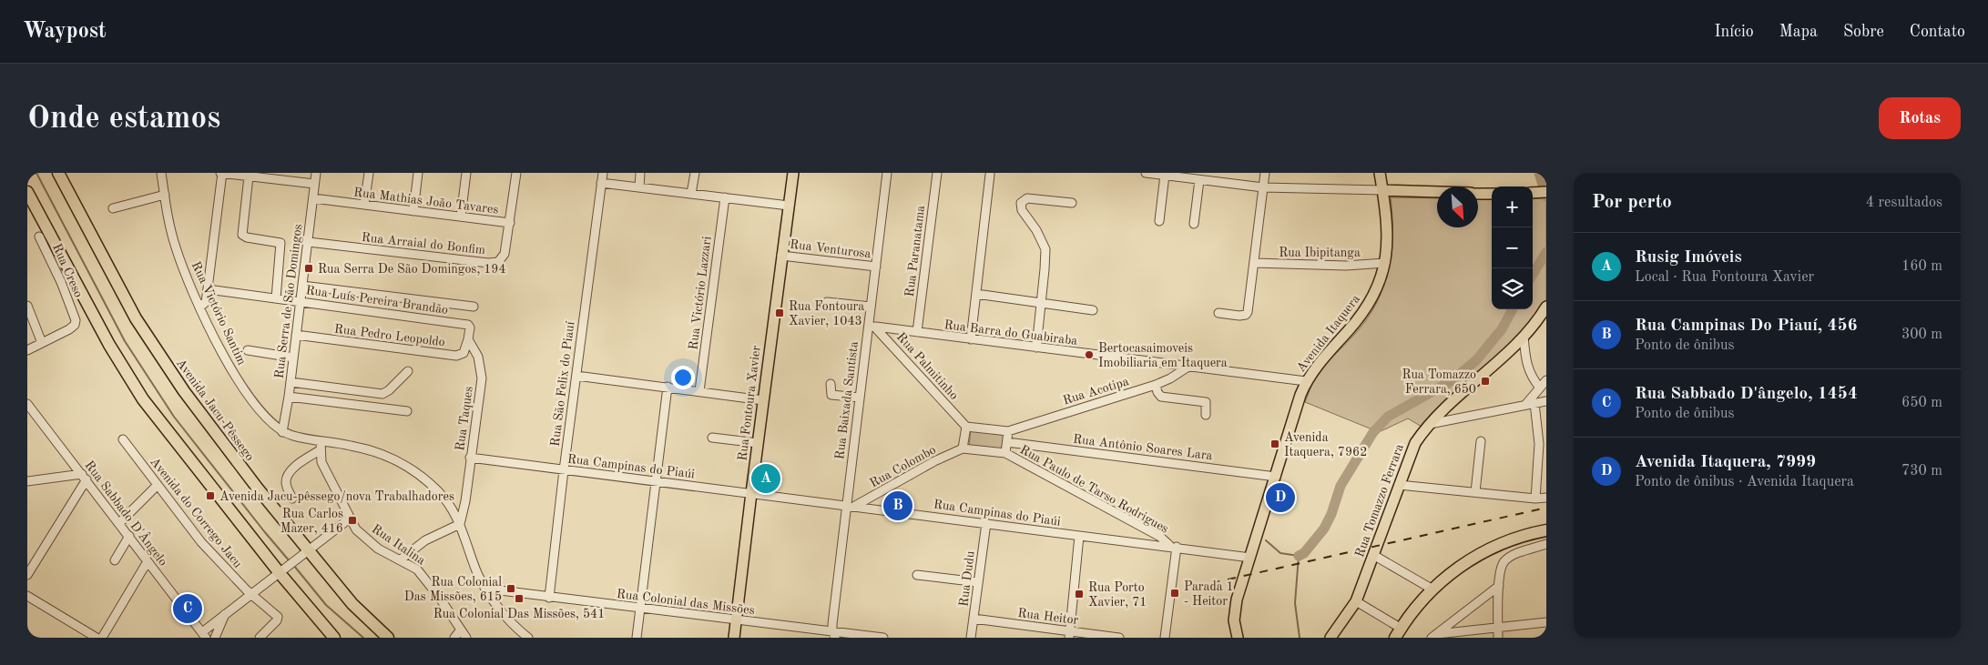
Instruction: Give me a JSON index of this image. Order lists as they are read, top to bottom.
{
  "streets": {
    "highway": ["Avenida Jacu-Pêssego"],
    "main road": ["Avenida Itaquera", "Rua Fontoura Xavier", "Rua Tomazzo Ferrara"],
    "street": [
      "Rua Mathias João Tavares",
      "Rua Arraial do Bonfim",
      "Rua Venturosa",
      "Rua Paranatama",
      "Rua Ibipitanga",
      "Rua Creso",
      "Rua Victório Lazzari",
      "Rua Luís Pereira Brandão",
      "Rua Serra de São Domingos",
      "Rua Victório Santim",
      "Rua Barra do Guabiraba",
      "Rua Pedro Leopoldo",
      "Rua Palmitinho",
      "Rua São Felix do Piauí",
      "Rua Acotipa",
      "Rua Baixada Santista",
      "Rua Taques",
      "Rua Antônio Soares Lara",
      "Rua Campinas do Piaúi",
      "Rua Colombo",
      "Rua Paulo de Tarso Rodrigues",
      "Avenida do Corrego Jacu",
      "Rua Sabbado D'Ângelo",
      "Rua Italina",
      "Rua Dudu",
      "Rua Colonial das Missões",
      "Rua Heitor"
    ]
  },
  "crossings": [
    ["Rua Mathias João Tavares", "Rua Arraial do Bonfim"],
    ["Rua Mathias João Tavares", "Rua Serra de São Domingos"],
    ["Rua Arraial do Bonfim", "Rua Serra de São Domingos"],
    ["Rua Venturosa", "Rua Baixada Santista"],
    ["Rua Venturosa", "Rua Fontoura Xavier"],
    ["Rua Paranatama", "Rua Barra do Guabiraba"],
    ["Rua Ibipitanga", "Avenida Itaquera"],
    ["Rua Luís Pereira Brandão", "Rua Serra de São Domingos"],
    ["Rua Luís Pereira Brandão", "Rua Taques"],
    ["Rua Serra de São Domingos", "Rua Victório Santim"],
    ["Rua Serra de São Domingos", "Rua Pedro Leopoldo"],
    ["Rua Barra do Guabiraba", "Avenida Itaquera"],
    ["Rua Barra do Guabiraba", "Rua Palmitinho"],
    ["Rua Barra do Guabiraba", "Rua Acotipa"],
    ["Rua Barra do Guabiraba", "Rua Baixada Santista"],
    ["Avenida Itaquera", "Rua Antônio Soares Lara"],
    ["Avenida Itaquera", "Rua Campinas do Piaúi"],
    ["Rua Pedro Leopoldo", "Rua Taques"],
    ["Rua Palmitinho", "Rua Baixada Santista"],
    ["Rua São Felix do Piauí", "Rua Campinas do Piaúi"],
    ["Rua São Felix do Piauí", "Rua Colonial das Missões"],
    ["Rua Baixada Santista", "Rua Campinas do Piaúi"],
    ["Rua Baixada Santista", "Rua Colonial das Missões"],
    ["Rua Fontoura Xavier", "Rua Campinas do Piaúi"],
    ["Rua Fontoura Xavier", "Rua Colonial das Missões"],
    ["Rua Taques", "Rua Campinas do Piaúi"],
    ["Rua Campinas do Piaúi", "Rua Colombo"],
    ["Rua Campinas do Piaúi", "Rua Paulo de Tarso Rodrigues"],
    ["Rua Campinas do Piaúi", "Rua Dudu"],
    ["Rua Dudu", "Rua Heitor"]
  ],
  "places": {
    "transit": [
      "Rua Serra De São Domingos, 194",
      "Rua Fontoura Xavier, 1043",
      "Rua Tomazzo Ferrara, 650",
      "Avenida Itaquera, 7962",
      "Avenida Jacu-pêssego/nova Trabalhadores",
      "Rua Carlos Mazer, 416",
      "Rua Colonial Das Missões, 615",
      "Parada 1 - Heitor",
      "Rua Porto Xavier, 71",
      "Rua Colonial Das Missões, 541"
    ],
    "other": ["Bertocasaimoveis Imobiliaria em Itaquera"]
  },
  "north": "bottom right",
  "page": {
    "header": "Waypost",
    "nav": [
      "Início",
      "Mapa",
      "Sobre",
      "Contato"
    ],
    "buttons": "Rotas",
    "title": "Onde estamos",
    "heading": ["Por perto", "4 resultados"],
    "map_buttons": ["+", "−"],
    "list": [
      {
        "mark": "A",
        "name": "Rusig Imóveis",
        "note": "Local · Rua Fontoura Xavier",
        "value": "160 m"
      },
      {
        "mark": "B",
        "name": "Rua Campinas Do Piauí, 456",
        "note": "Ponto de ônibus",
        "value": "300 m"
      },
      {
        "mark": "C",
        "name": "Rua Sabbado D'ângelo, 1454",
        "note": "Ponto de ônibus",
        "value": "650 m"
      },
      {
        "mark": "D",
        "name": "Avenida Itaquera, 7999",
        "note": "Ponto de ônibus · Avenida Itaquera",
        "value": "730 m"
      }
    ],
    "pins": [
      "A",
      "D",
      "B",
      "C"
    ]
  }
}
